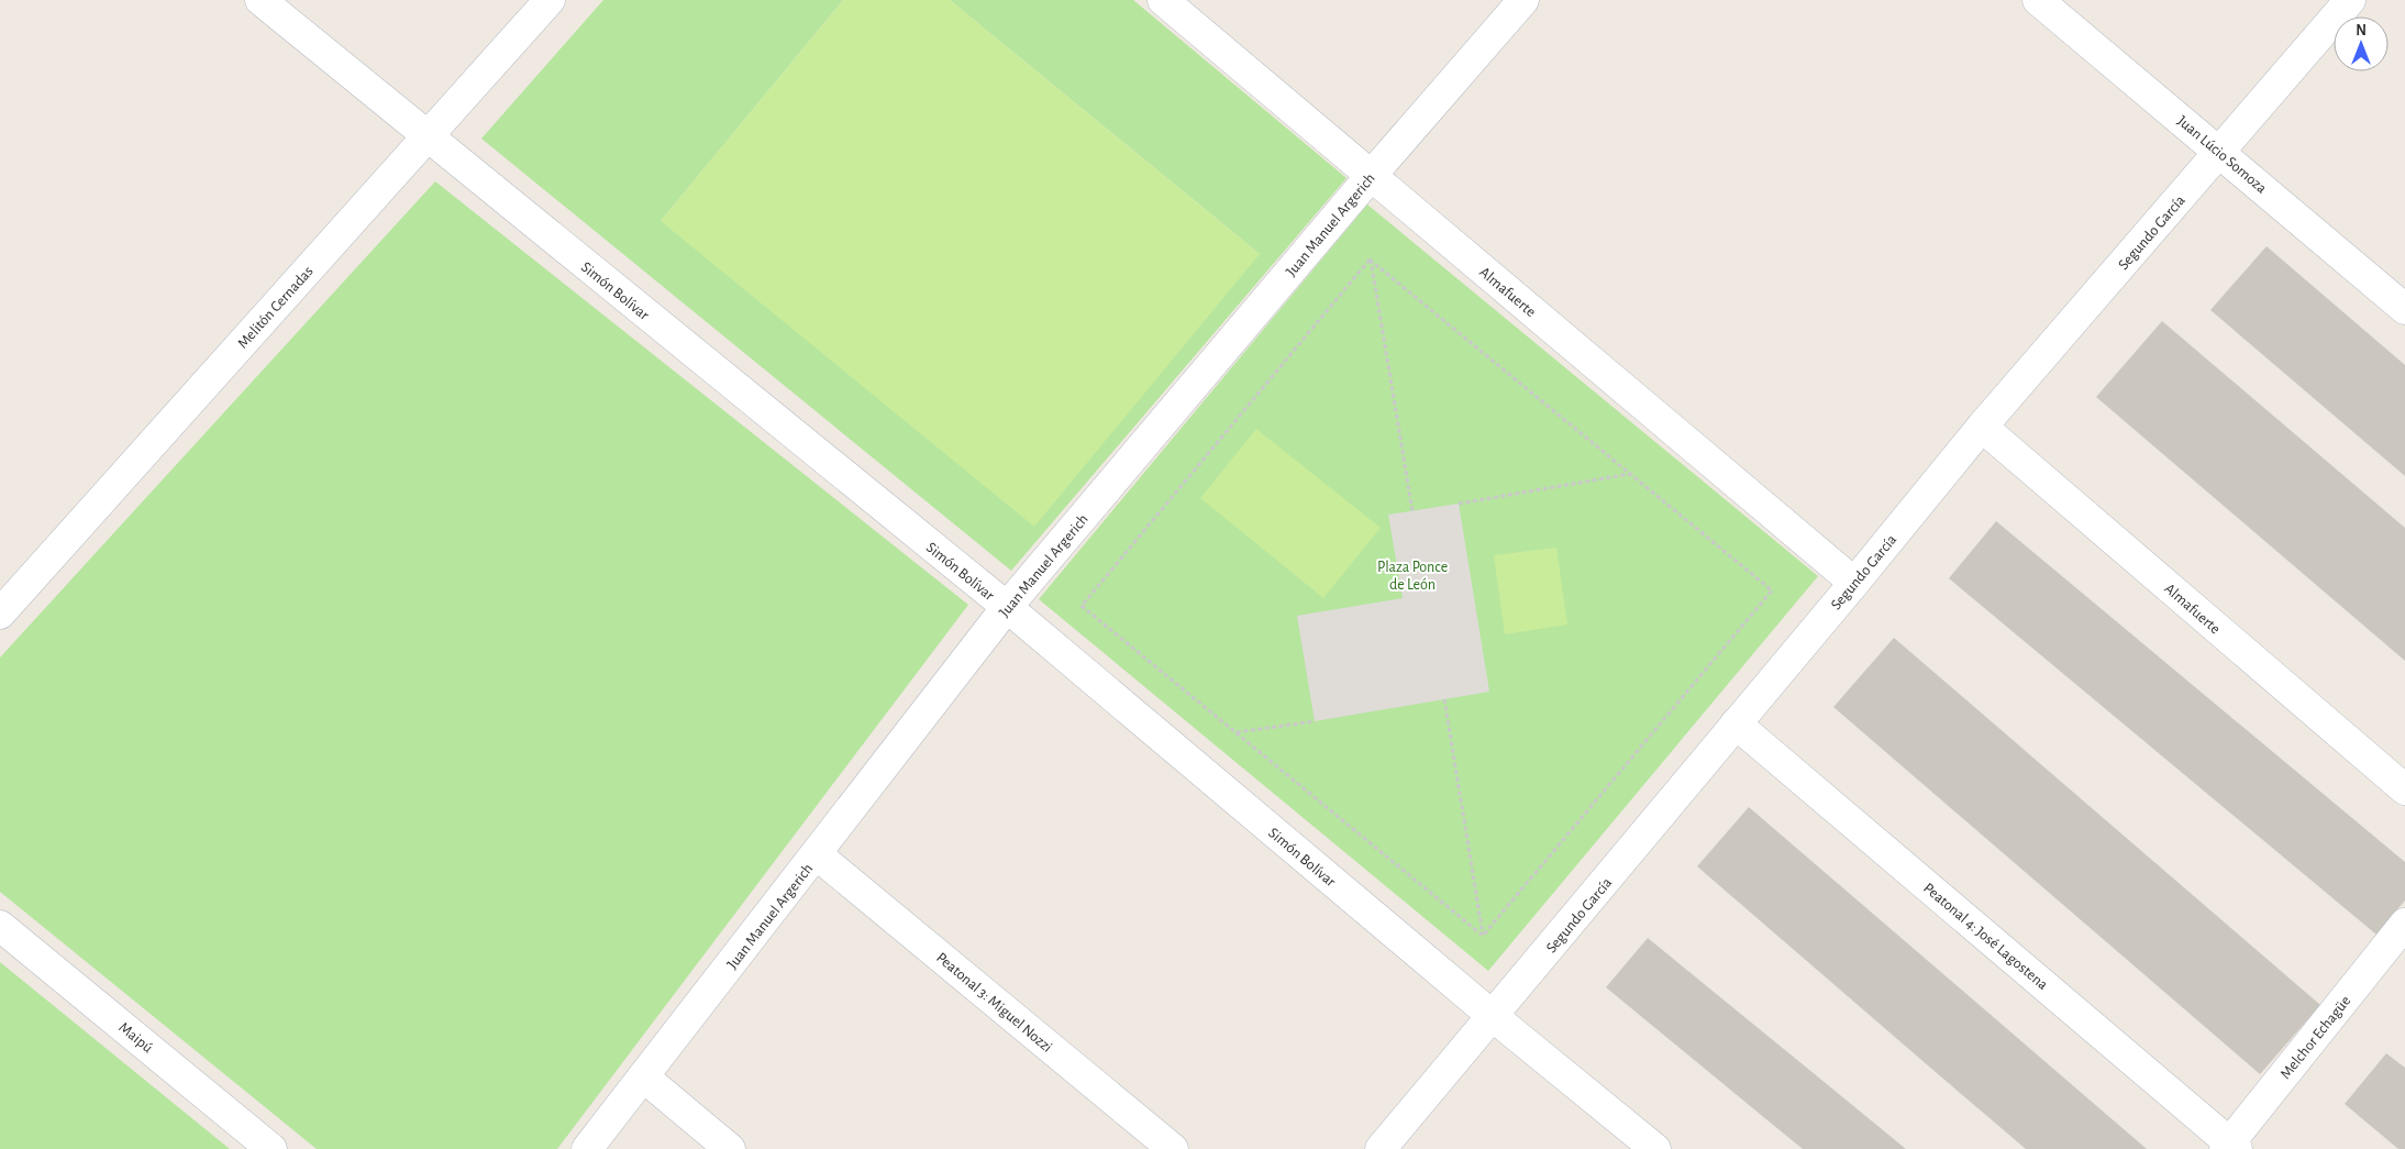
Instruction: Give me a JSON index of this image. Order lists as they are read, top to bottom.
{
  "streets": {
    "street": [
      "Juan Lúcio Somoza",
      "Juan Manuel Argerich",
      "Segundo García",
      "Simón Bolívar",
      "Almafuerte",
      "Melitón Cernadas",
      "Peatonal 4: José Lagostena",
      "Peatonal 3: Miguel Nozzi",
      "Maipú",
      "Melchor Echagüe"
    ]
  },
  "crossings": [
    ["Juan Lúcio Somoza", "Segundo García"],
    ["Juan Manuel Argerich", "Simón Bolívar"],
    ["Juan Manuel Argerich", "Almafuerte"],
    ["Juan Manuel Argerich", "Peatonal 3: Miguel Nozzi"],
    ["Segundo García", "Simón Bolívar"],
    ["Segundo García", "Almafuerte"],
    ["Segundo García", "Peatonal 4: José Lagostena"],
    ["Simón Bolívar", "Melitón Cernadas"],
    ["Peatonal 4: José Lagostena", "Melchor Echagüe"]
  ],
  "parks": ["Plaza Ponce de León"],
  "north": "top"
}
